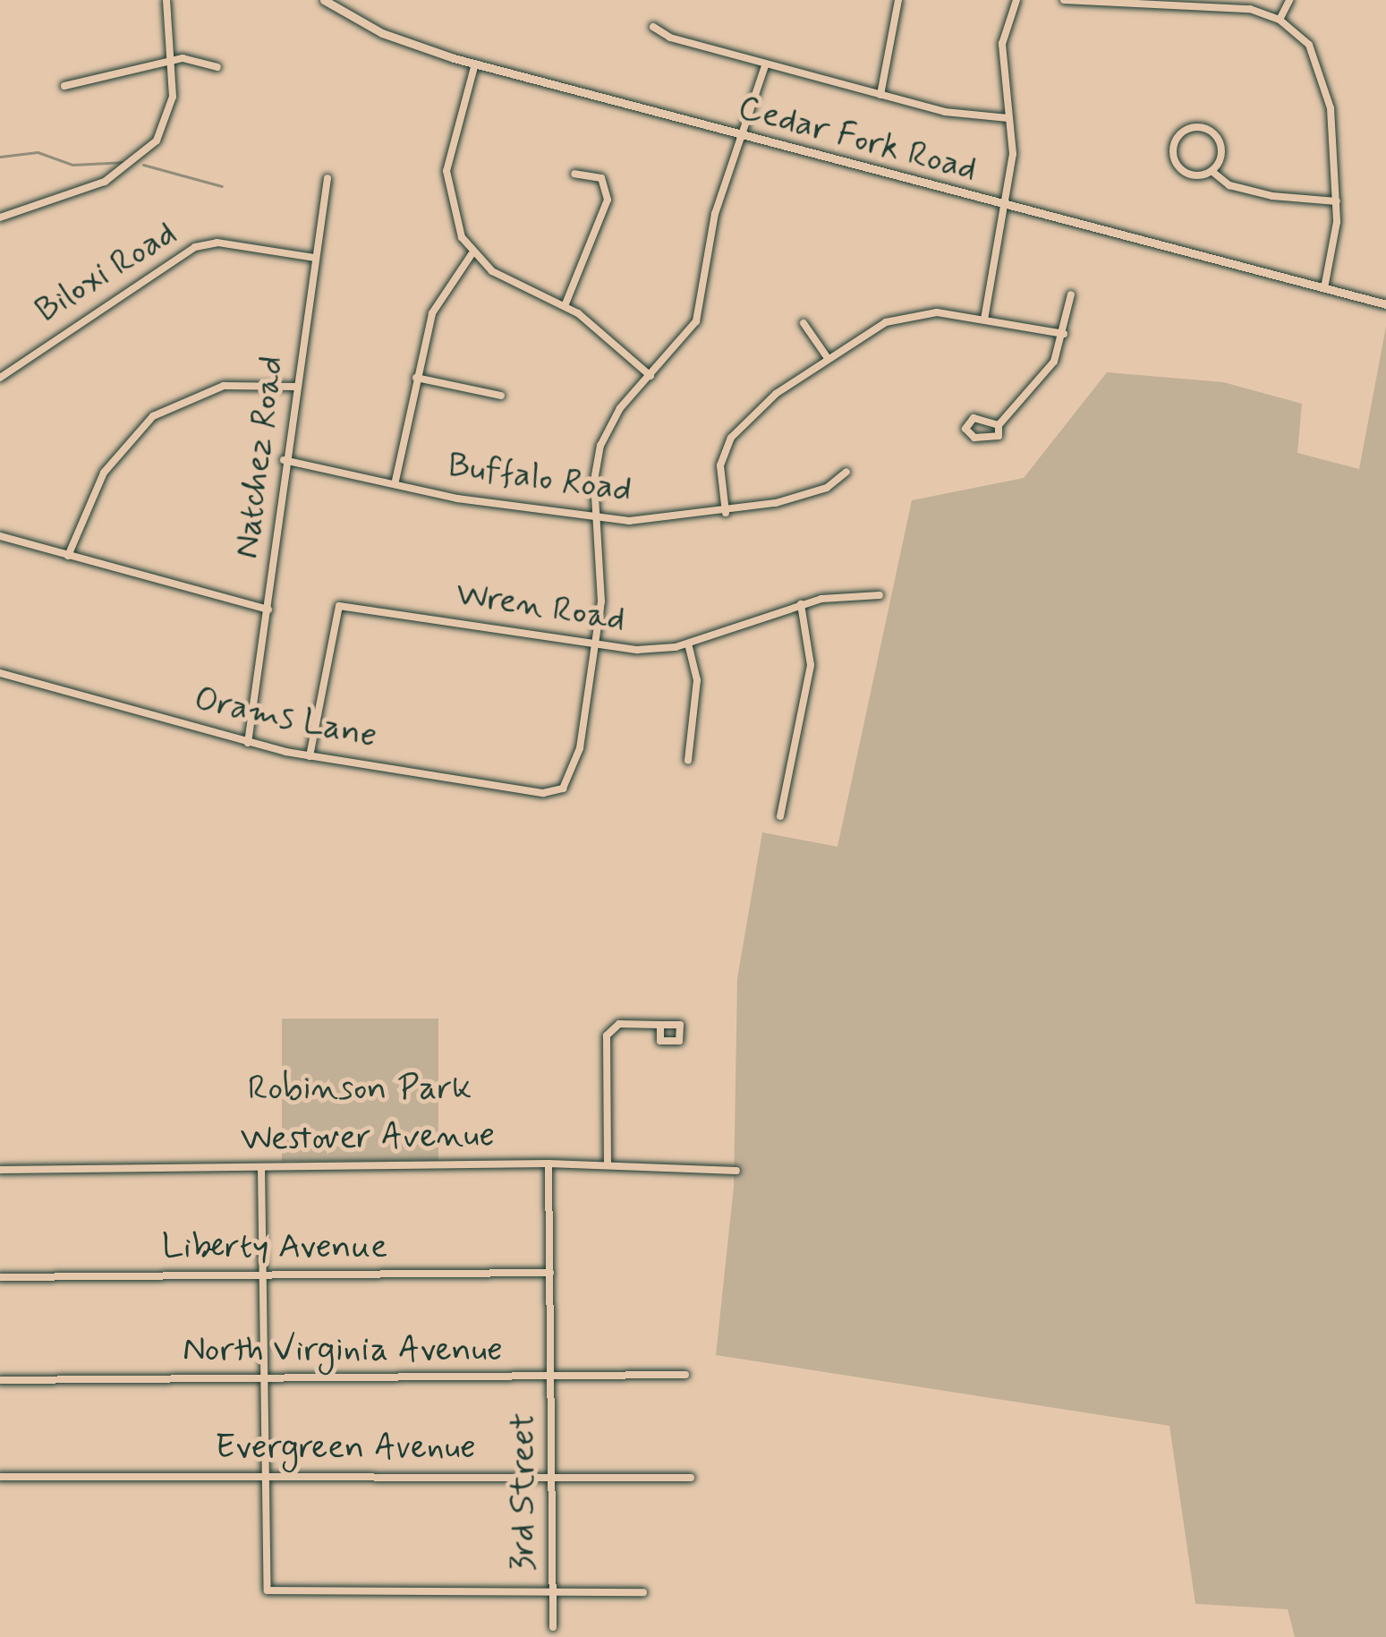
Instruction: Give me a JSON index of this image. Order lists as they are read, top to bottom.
{
  "streets": {
    "street": [
      "Cedar Fork Road",
      "Biloxi Road",
      "Natchez Road",
      "Buffalo Road",
      "Wren Road",
      "Orams Lane",
      "Westover Avenue",
      "Liberty Avenue",
      "North Virginia Avenue",
      "Evergreen Avenue",
      "3rd Street"
    ]
  },
  "crossings": [
    ["Biloxi Road", "Natchez Road"],
    ["Natchez Road", "Buffalo Road"],
    ["Natchez Road", "Orams Lane"],
    ["Wren Road", "Orams Lane"],
    ["Westover Avenue", "3rd Street"],
    ["Liberty Avenue", "3rd Street"],
    ["North Virginia Avenue", "3rd Street"],
    ["Evergreen Avenue", "3rd Street"]
  ],
  "parks": ["Robinson Park"]
}
